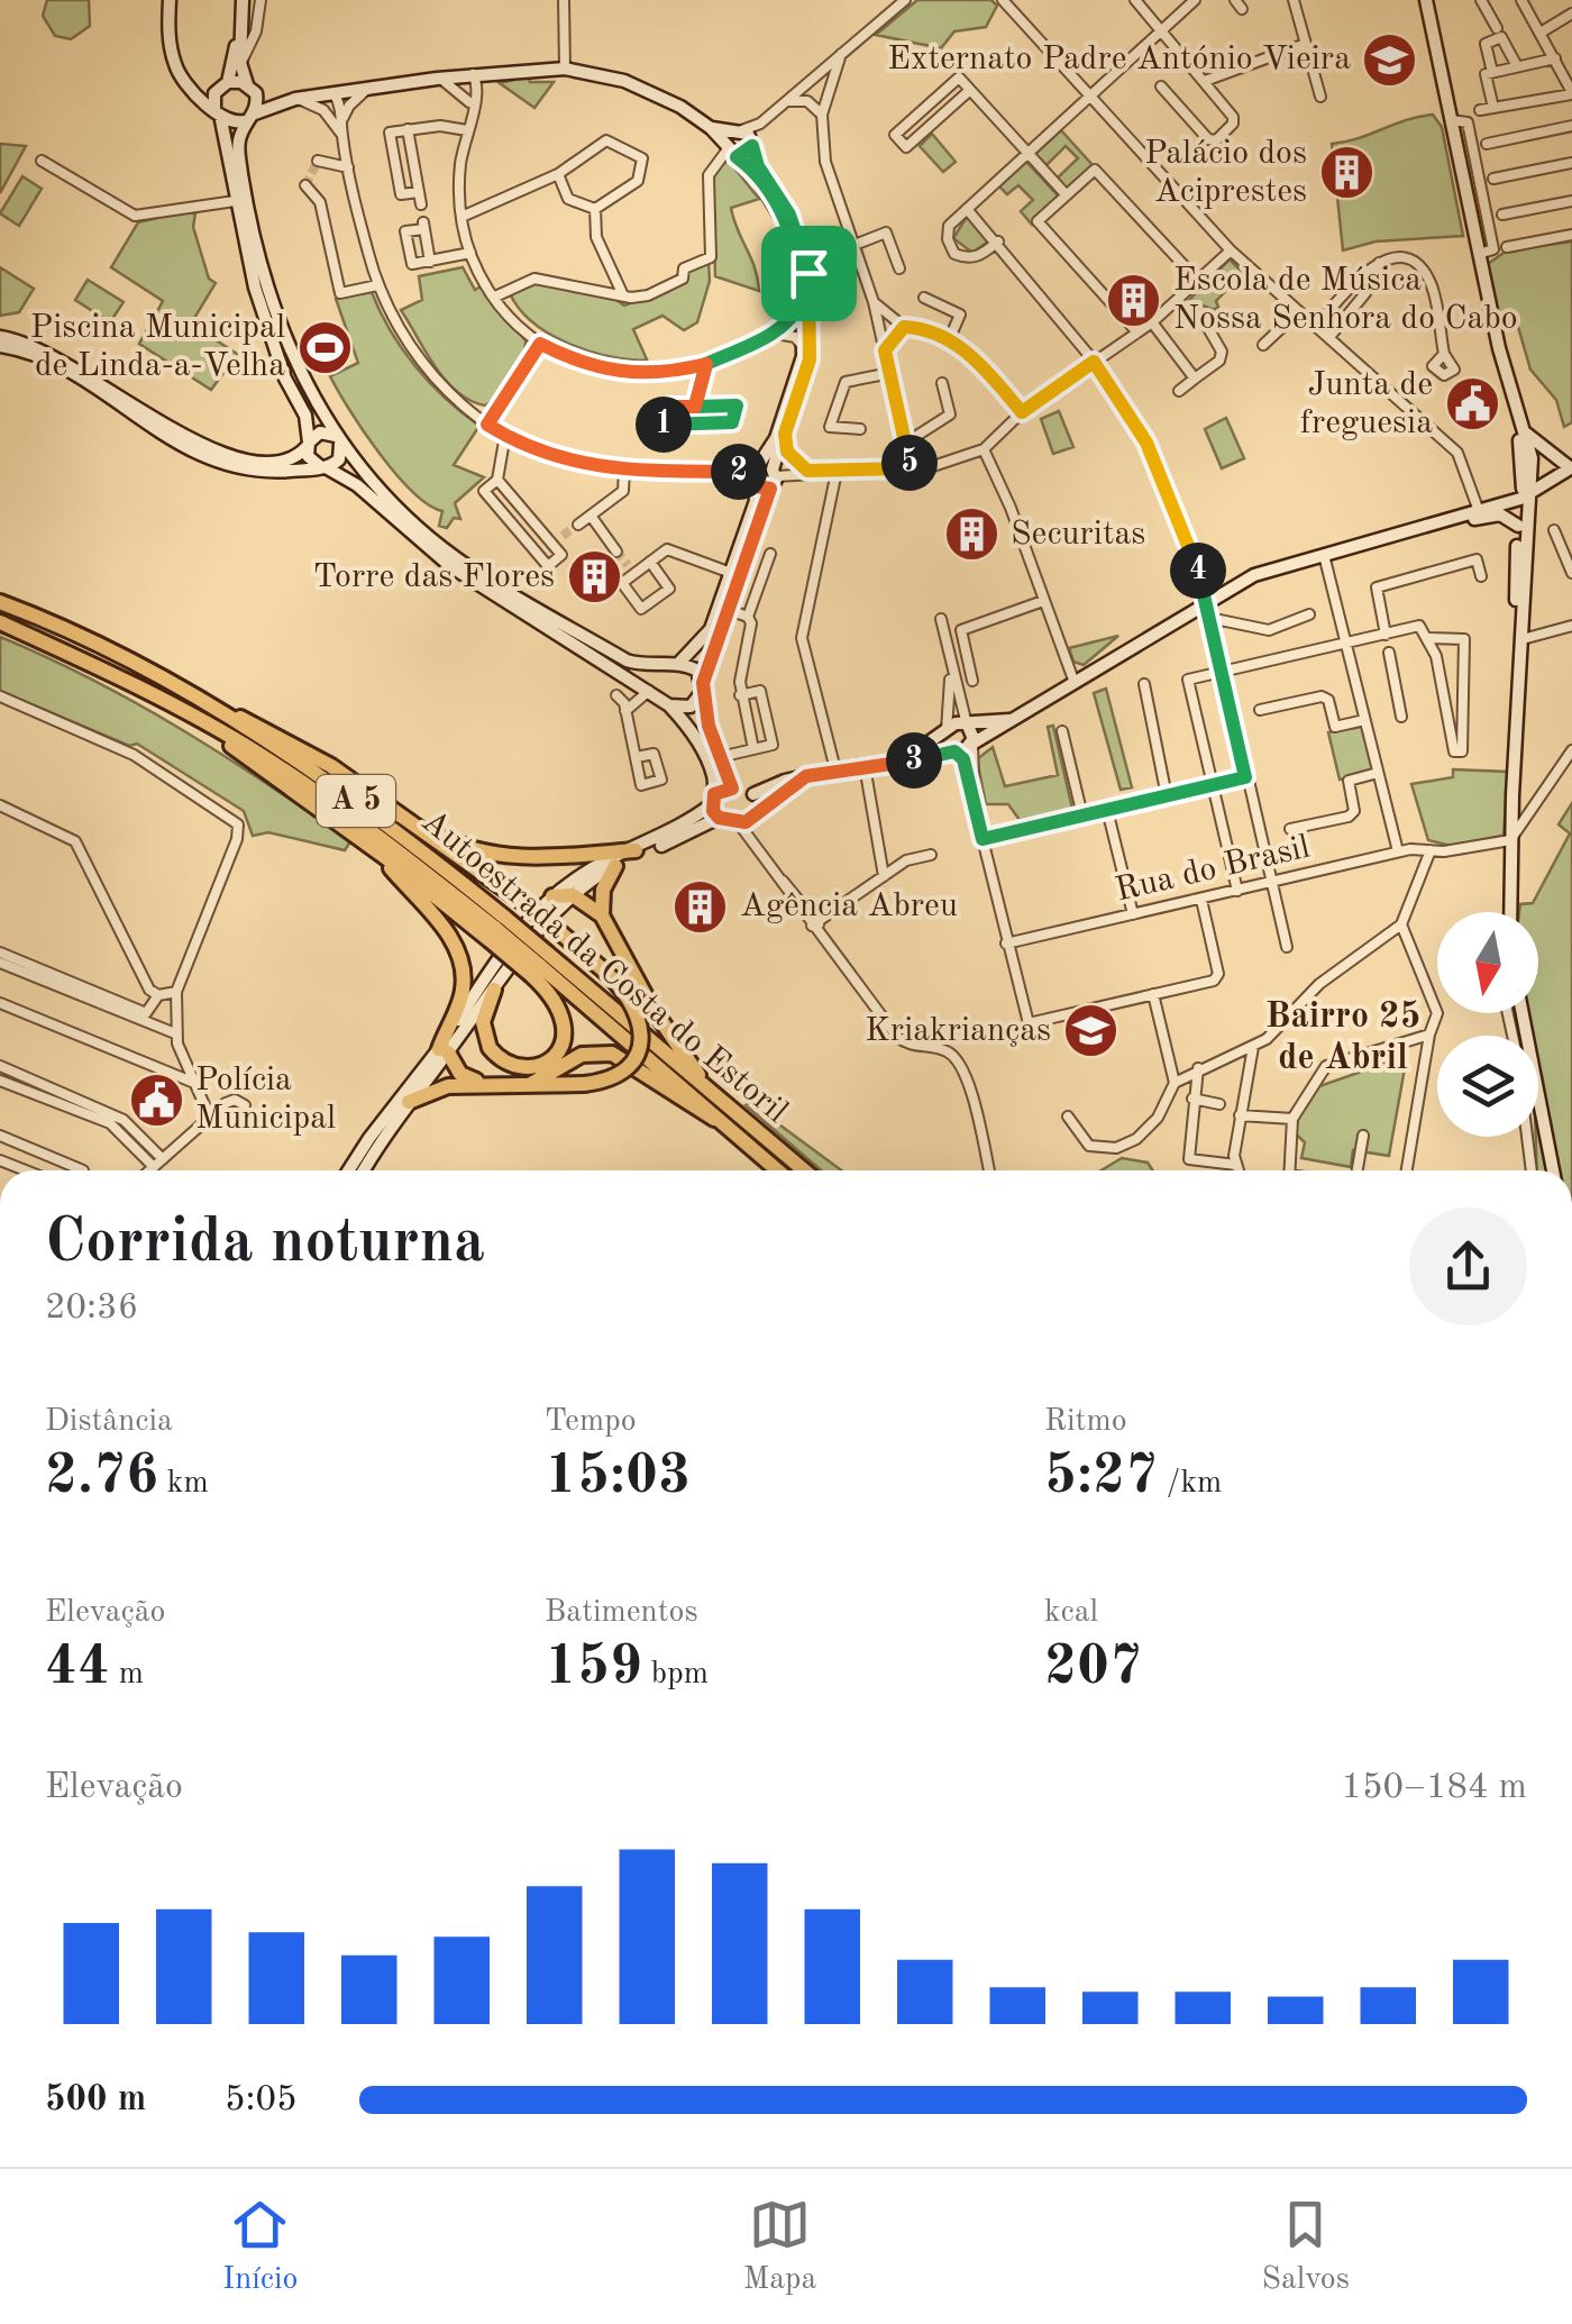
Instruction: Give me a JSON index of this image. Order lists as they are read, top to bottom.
{
  "streets": {
    "highway": ["A 5", "Autoestrada da Costa do Estoril"],
    "street": ["Rua do Brasil"]
  },
  "districts": ["Bairro 25 de Abril"],
  "places": {
    "school or university": ["Externato Padre António Vieira", "Kriakrianças"],
    "building": [
      "Palácio dos Aciprestes",
      "Escola de Música Nossa Senhora do Cabo",
      "Securitas",
      "Torre das Flores",
      "Agência Abreu"
    ],
    "sports": ["Piscina Municipal de Linda-a-Velha"],
    "public building": ["Junta de freguesia", "Polícia Municipal"]
  },
  "north": "bottom",
  "page": {
    "pins": [
      "1",
      "5",
      "2",
      "4",
      "3"
    ],
    "heading": ["Corrida noturna", "20:36"],
    "stats": [
      ["Distância", "2.76 km"],
      ["Tempo", "15:03"],
      ["Ritmo", "5:27 /km"],
      ["Elevação", "44 m"],
      ["Batimentos", "159 bpm"],
      ["kcal", "207"]
    ],
    "chart": ["Elevação", "150–184 m"],
    "list": [
      {
        "name": "500 m",
        "note": "5:05"
      }
    ],
    "tabs": ["Início", "Mapa", "Salvos"]
  }
}
